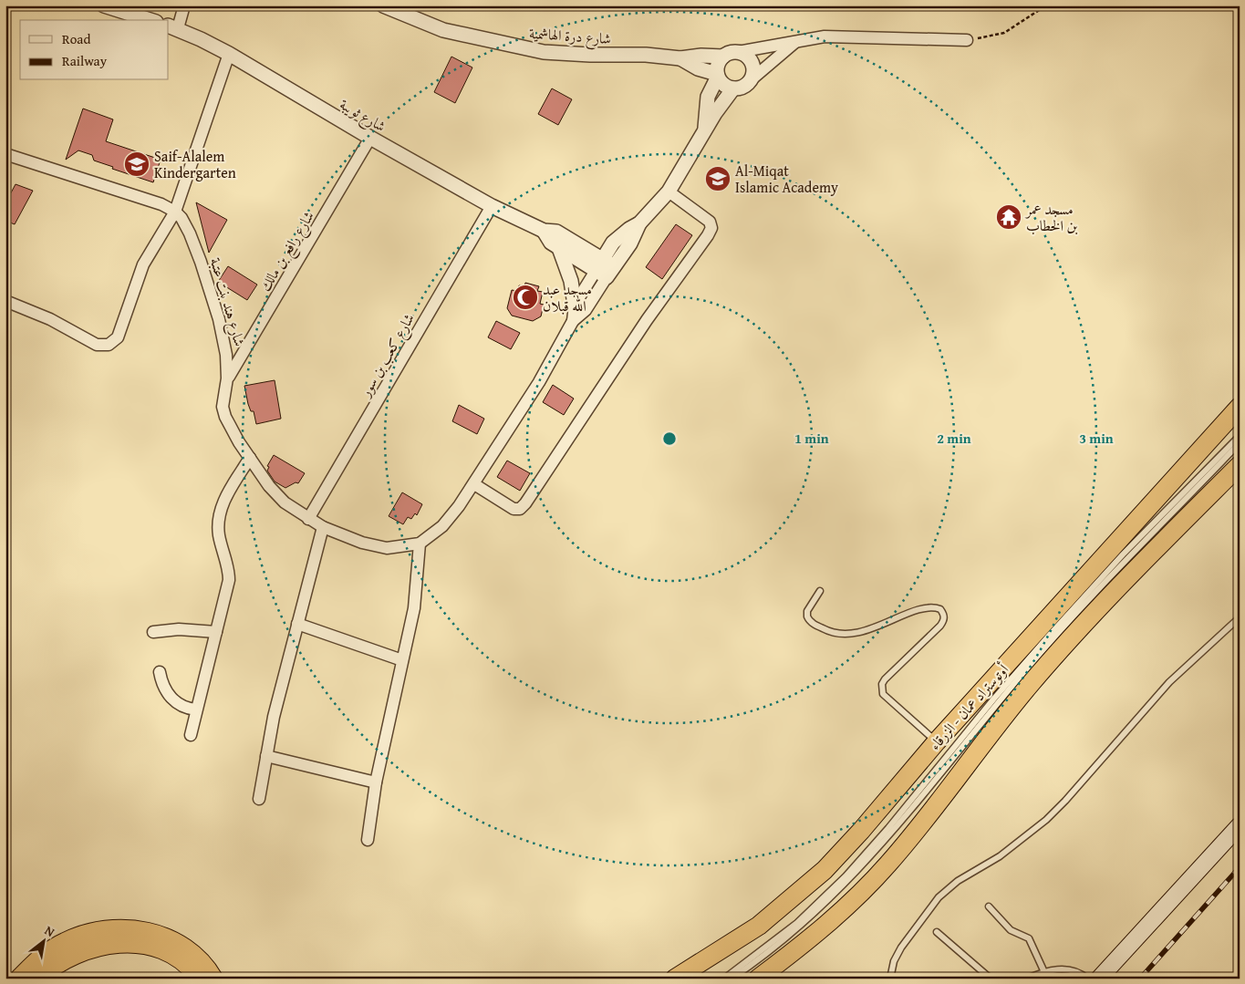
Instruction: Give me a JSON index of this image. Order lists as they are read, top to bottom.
{
  "streets": {
    "highway": ["أوتوستراد عمان - الزرقاء"],
    "street": [
      "شارع درة الهاشمية",
      "شارع ثويبة",
      "شارع رافع بن مالك",
      "شارع هند بنت عتبة",
      "شارع كعب بن سور"
    ]
  },
  "crossings": [
    ["شارع درة الهاشمية", "شارع هند بنت عتبة"],
    ["شارع ثويبة", "شارع رافع بن مالك"],
    ["شارع ثويبة", "شارع هند بنت عتبة"],
    ["شارع ثويبة", "شارع كعب بن سور"],
    ["شارع رافع بن مالك", "شارع هند بنت عتبة"],
    ["شارع هند بنت عتبة", "شارع كعب بن سور"]
  ],
  "places": {
    "school or university": ["Saif-Alalem Kindergarten", "Al-Miqat Islamic Academy"],
    "temple": ["مسجد عمر بن الخطاب"],
    "mosque": ["مسجد عبد الله قبلان"]
  },
  "legend": ["Road", "Railway"],
  "north": "top right",
  "rings": ["1 min", "2 min", "3 min"]
}
